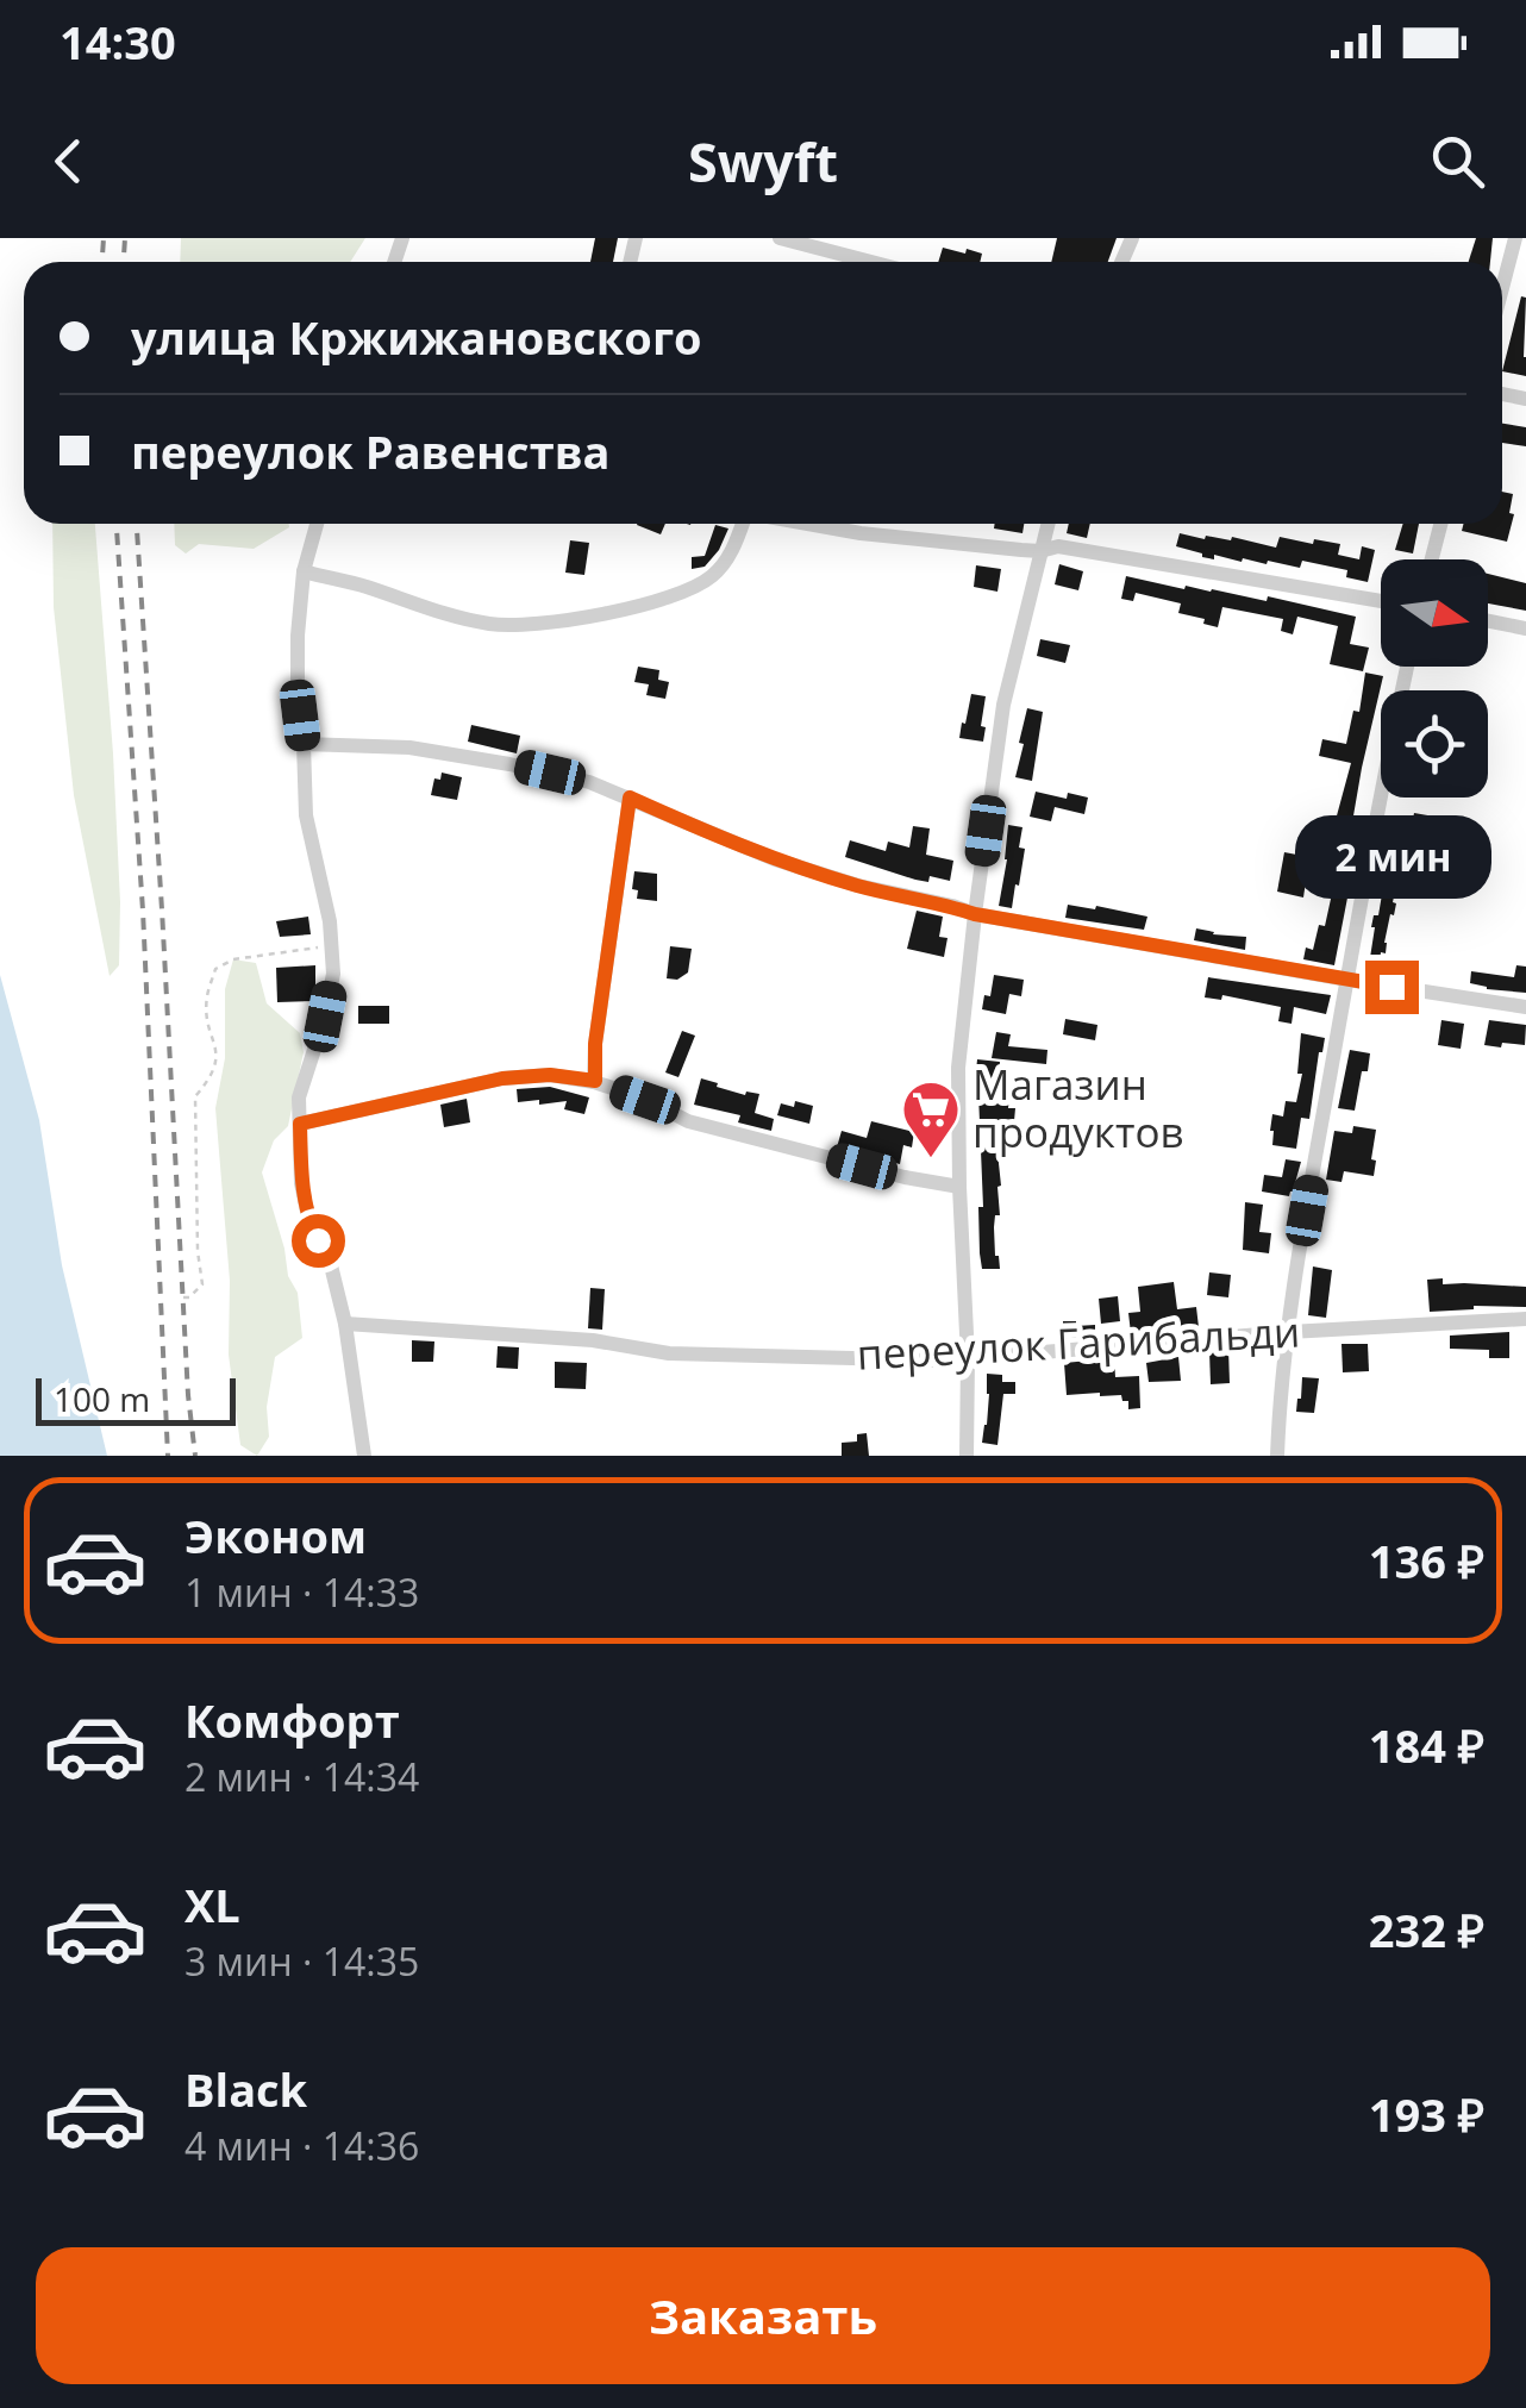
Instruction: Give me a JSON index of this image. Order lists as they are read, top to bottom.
{
  "streets": {
    "street": ["переулок Гарибальди"]
  },
  "places": {
    "supermarket": ["Магазин продуктов"]
  },
  "scale_bar": "100 m",
  "north": "right",
  "page": {
    "status": "14:30",
    "header": "Swyft",
    "banner": ["улица Кржижановского", "переулок Равенства"],
    "bubble": "2 мин",
    "scale": "100 m",
    "list": [
      {
        "name": "Эконом",
        "note": "1 мин · 14:33",
        "value": "136 ₽"
      },
      {
        "name": "Комфорт",
        "note": "2 мин · 14:34",
        "value": "184 ₽"
      },
      {
        "name": "XL",
        "note": "3 мин · 14:35",
        "value": "232 ₽"
      },
      {
        "name": "Black",
        "note": "4 мин · 14:36",
        "value": "193 ₽"
      }
    ],
    "buttons": "Заказать"
  }
}
